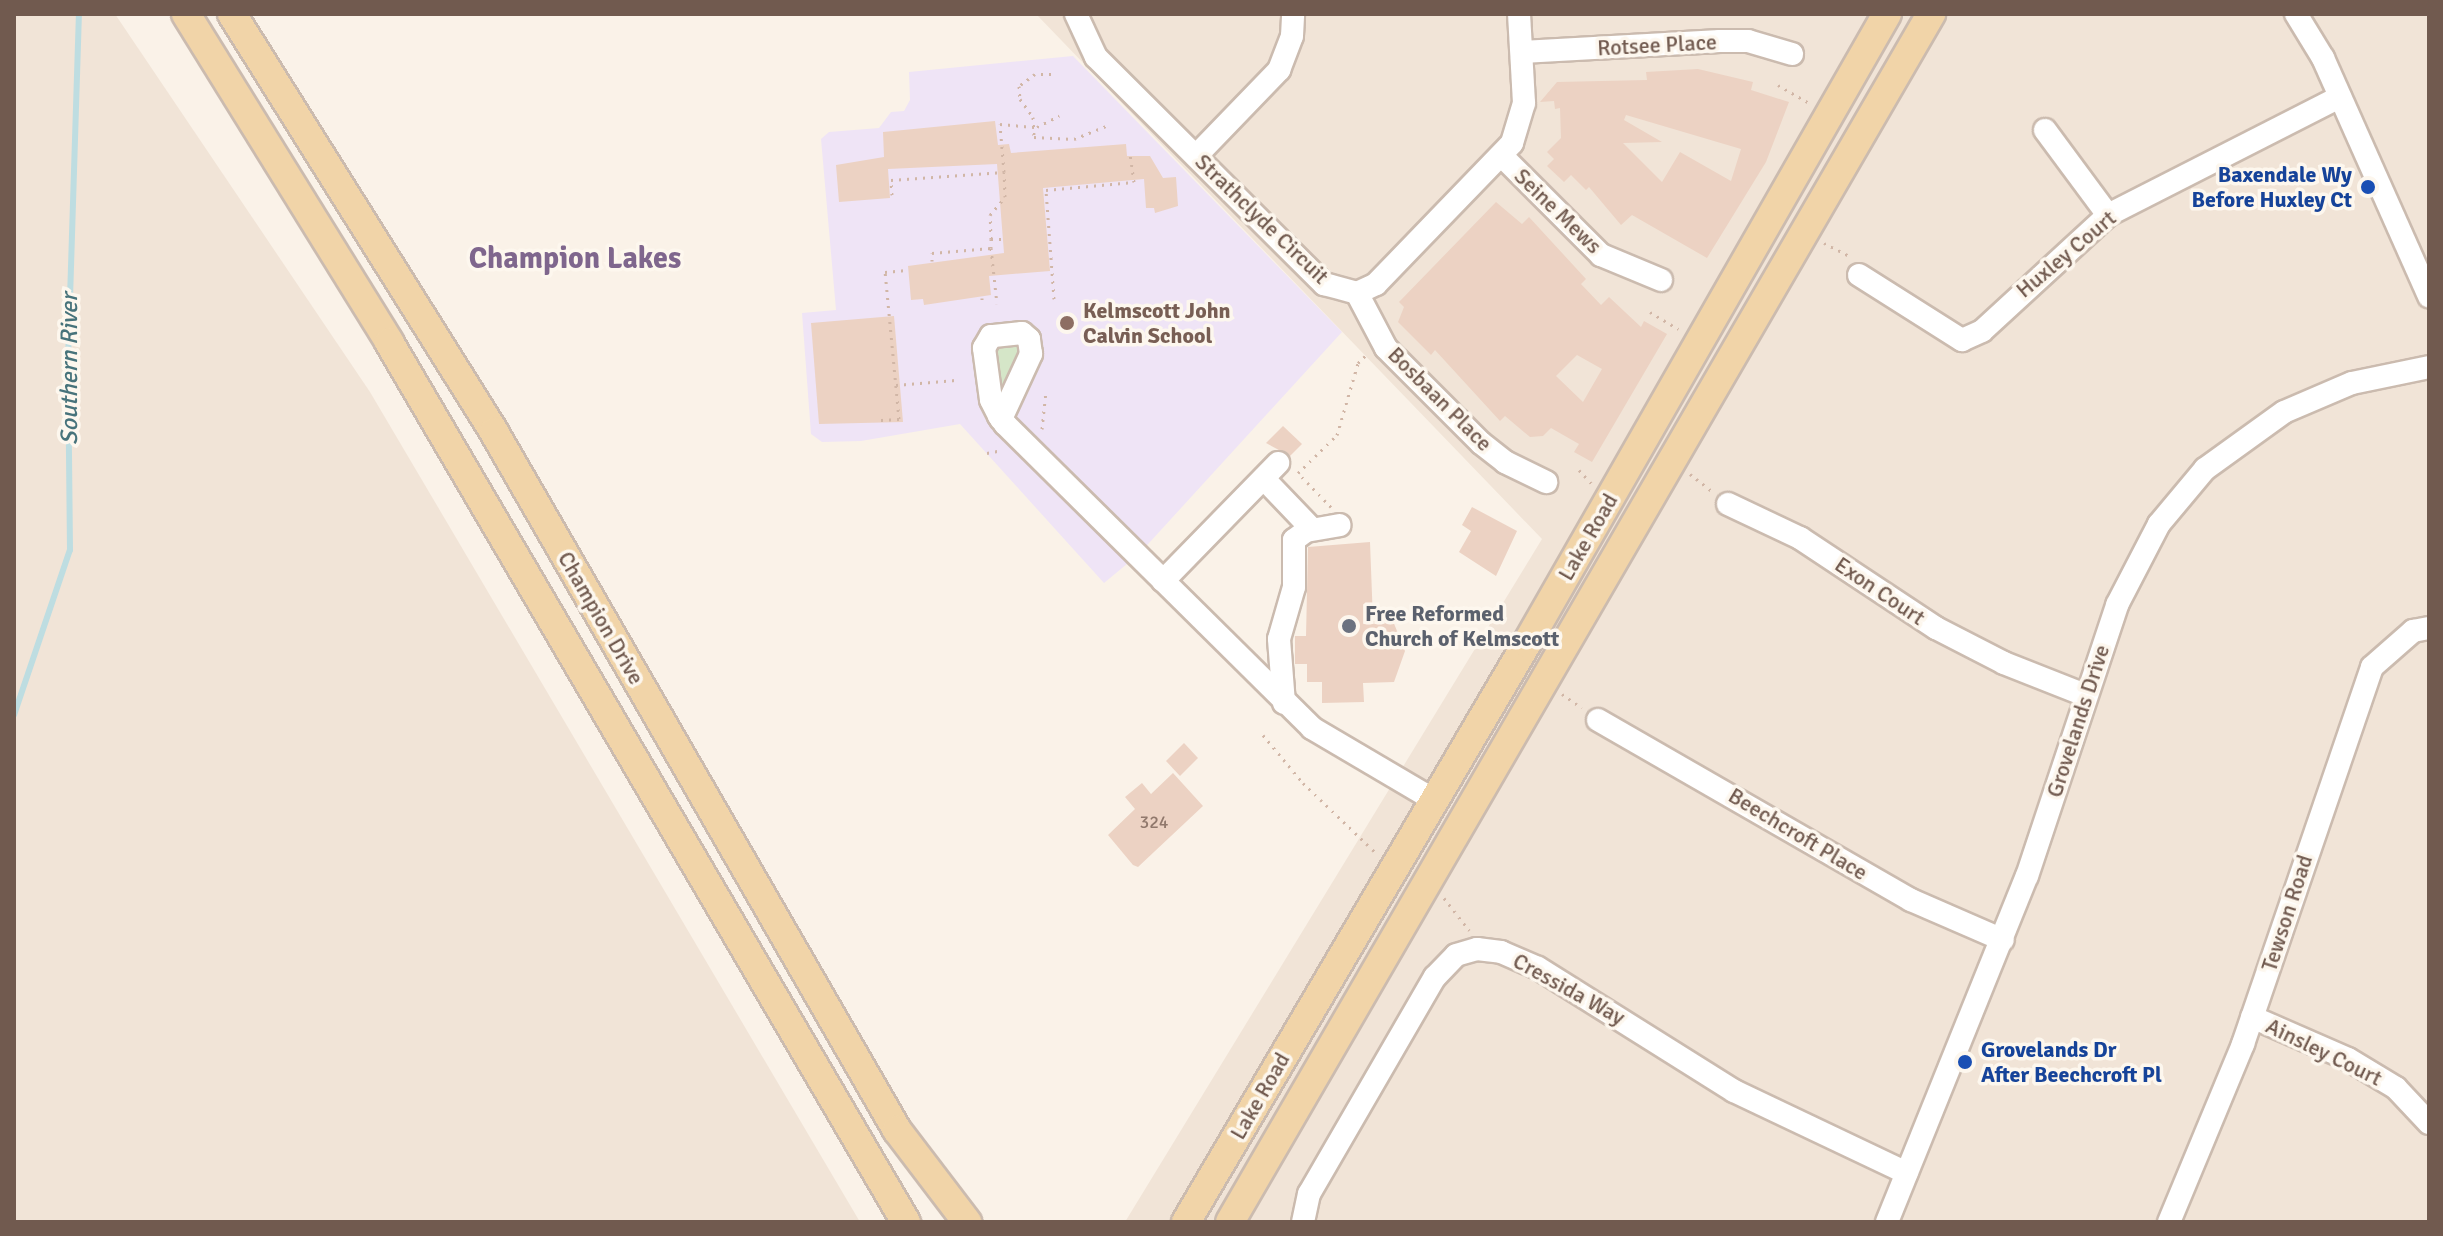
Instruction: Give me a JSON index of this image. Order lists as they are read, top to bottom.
{
  "streets": {
    "main road": ["Lake Road", "Champion Drive"],
    "street": [
      "Rotsee Place",
      "Seine Mews",
      "Strathclyde Circuit",
      "Huxley Court",
      "Bosbaan Place",
      "Exon Court",
      "Grovelands Drive",
      "Beechcroft Place",
      "Tewson Road",
      "Cressida Way",
      "Ainsley Court"
    ]
  },
  "crossings": [
    ["Rotsee Place", "Strathclyde Circuit"],
    ["Seine Mews", "Strathclyde Circuit"],
    ["Strathclyde Circuit", "Bosbaan Place"],
    ["Exon Court", "Grovelands Drive"],
    ["Grovelands Drive", "Beechcroft Place"],
    ["Grovelands Drive", "Cressida Way"],
    ["Tewson Road", "Ainsley Court"]
  ],
  "districts": ["Champion Lakes"],
  "water": ["Southern River"],
  "places": [
    "Baxendale Wy Before Huxley Ct",
    "Kelmscott John Calvin School",
    "Free Reformed Church of Kelmscott",
    "Grovelands Dr After Beechcroft Pl"
  ],
  "house_numbers": ["324"]
}
